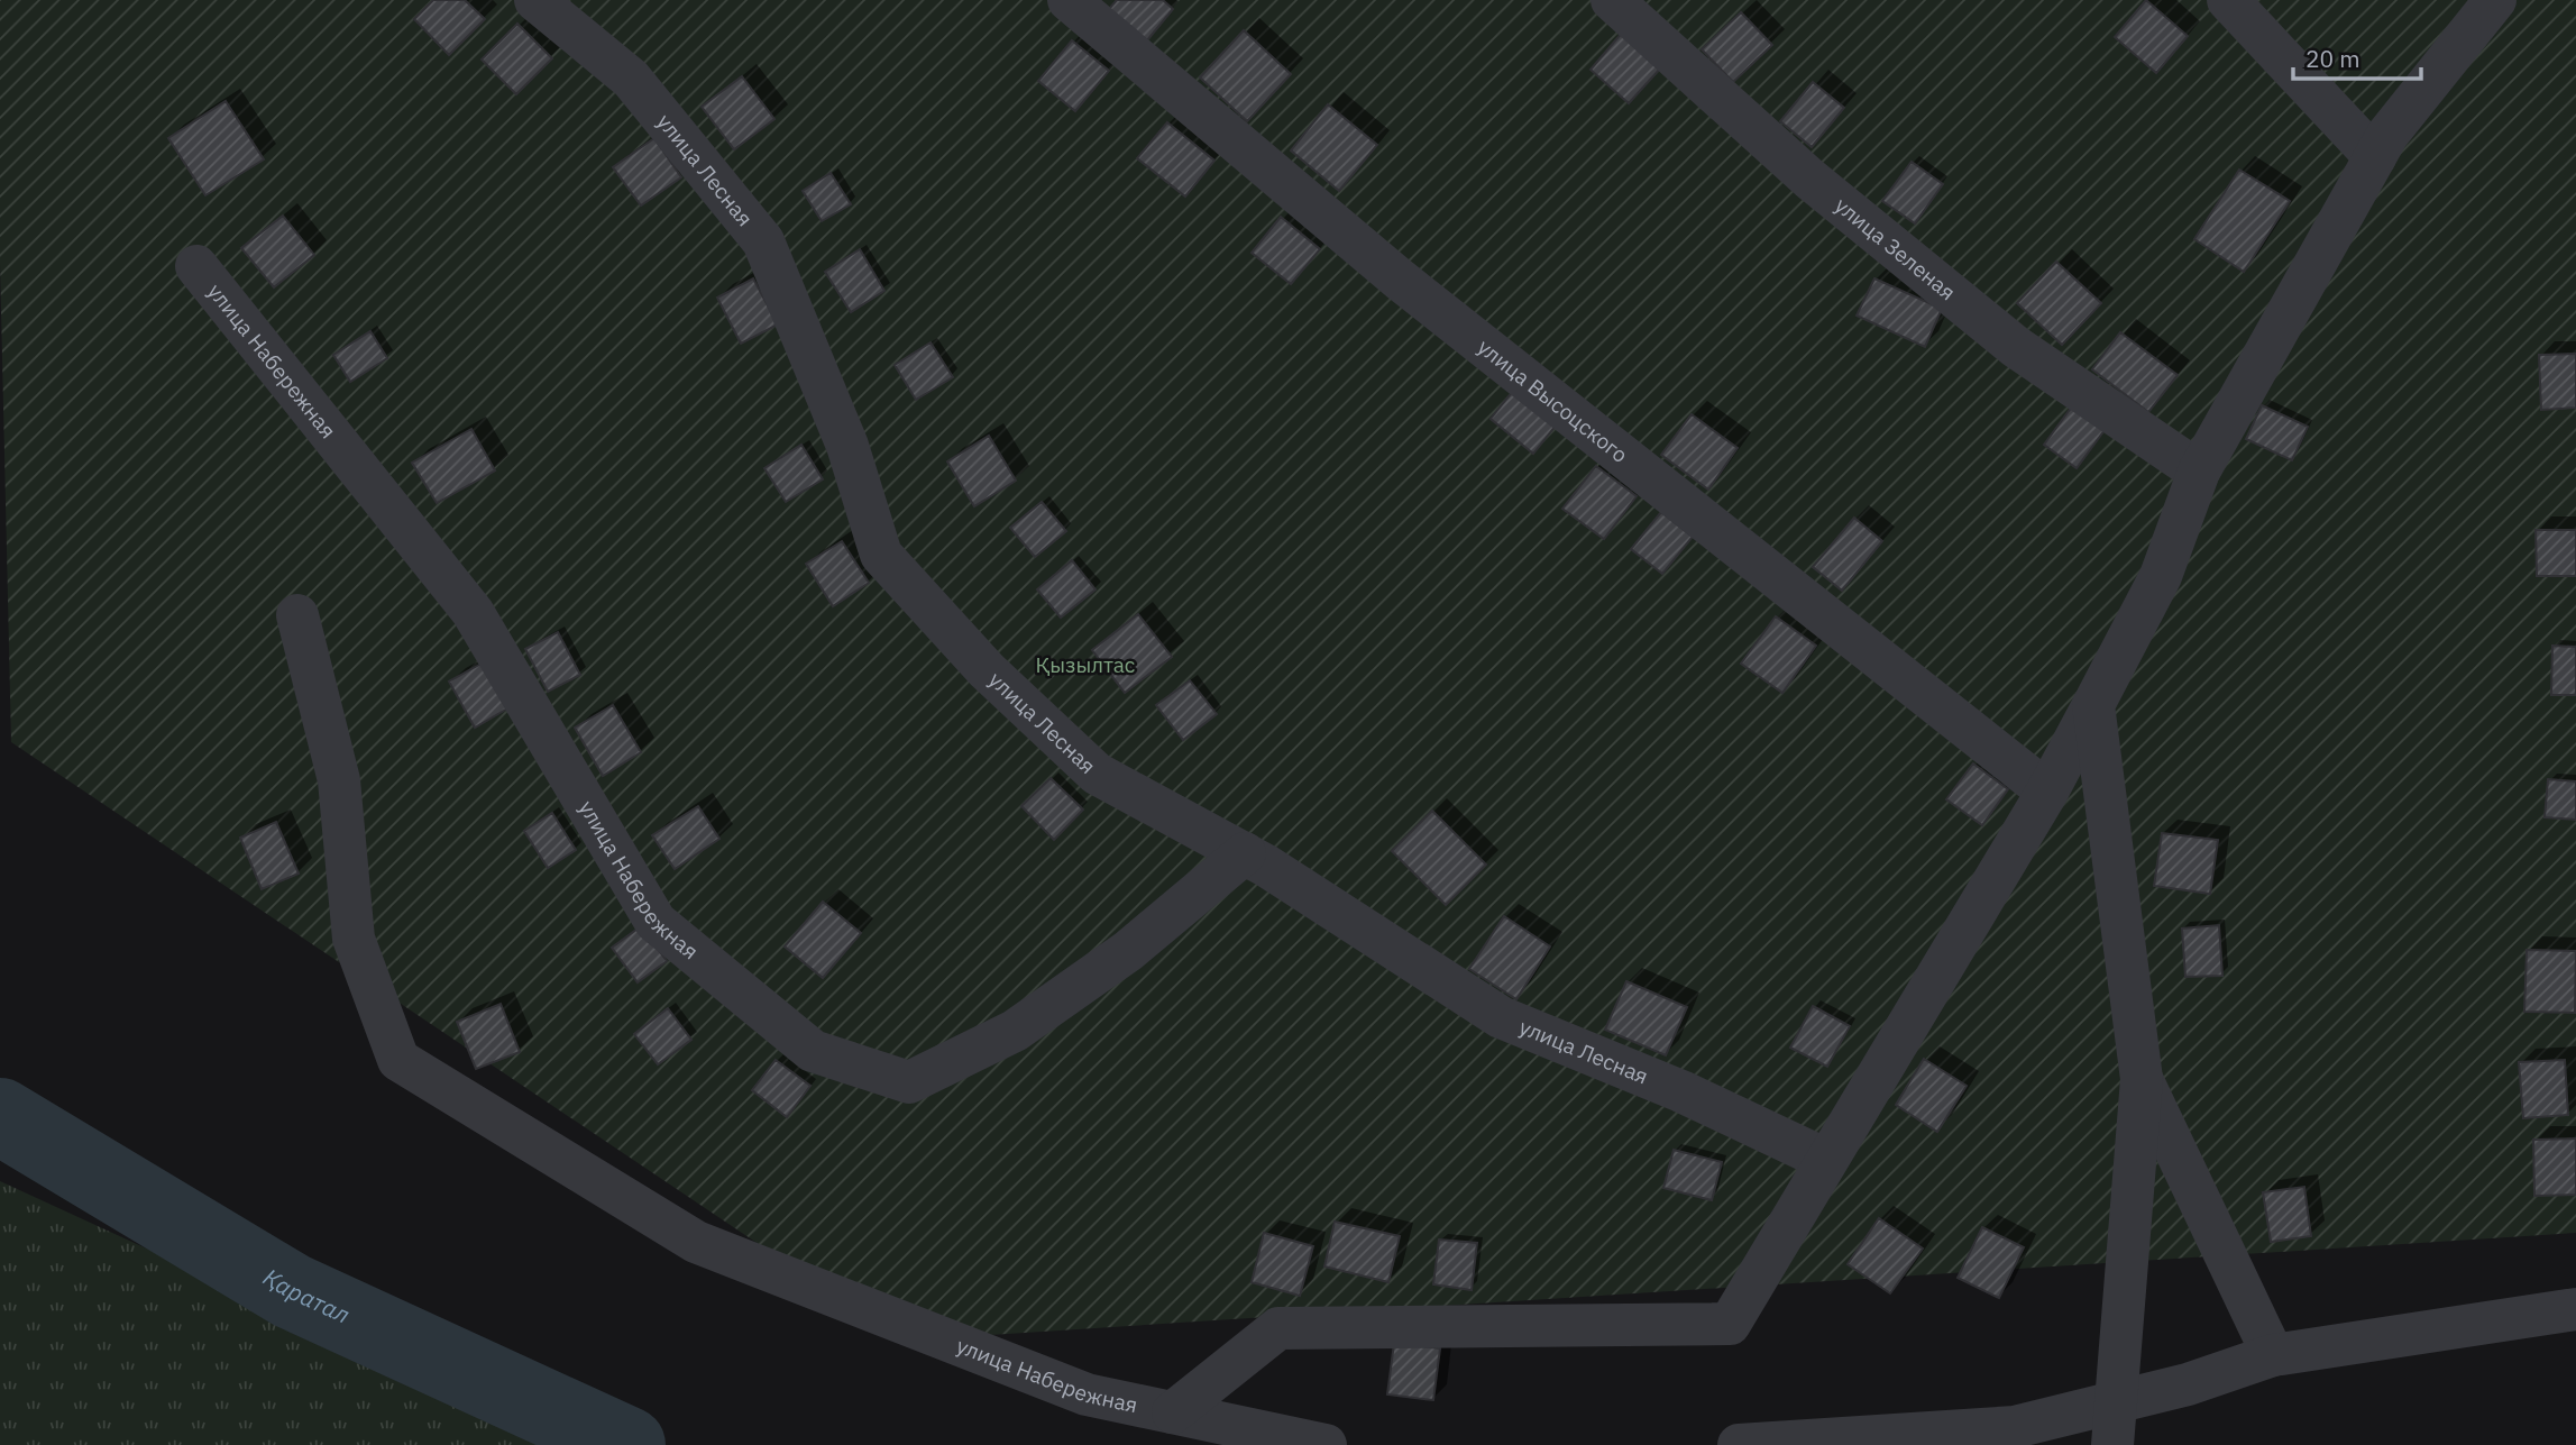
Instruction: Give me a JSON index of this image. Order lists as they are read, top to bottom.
{
  "streets": {
    "street": [
      "улица Лесная",
      "улица Зеленая",
      "улица Набережная",
      "улица Высоцского"
    ]
  },
  "crossings": [
    ["улица Лесная", "улица Набережная"]
  ],
  "water": ["Қаратал"],
  "parks": ["Қызылтас"],
  "scale_bar": "20 m"
}
